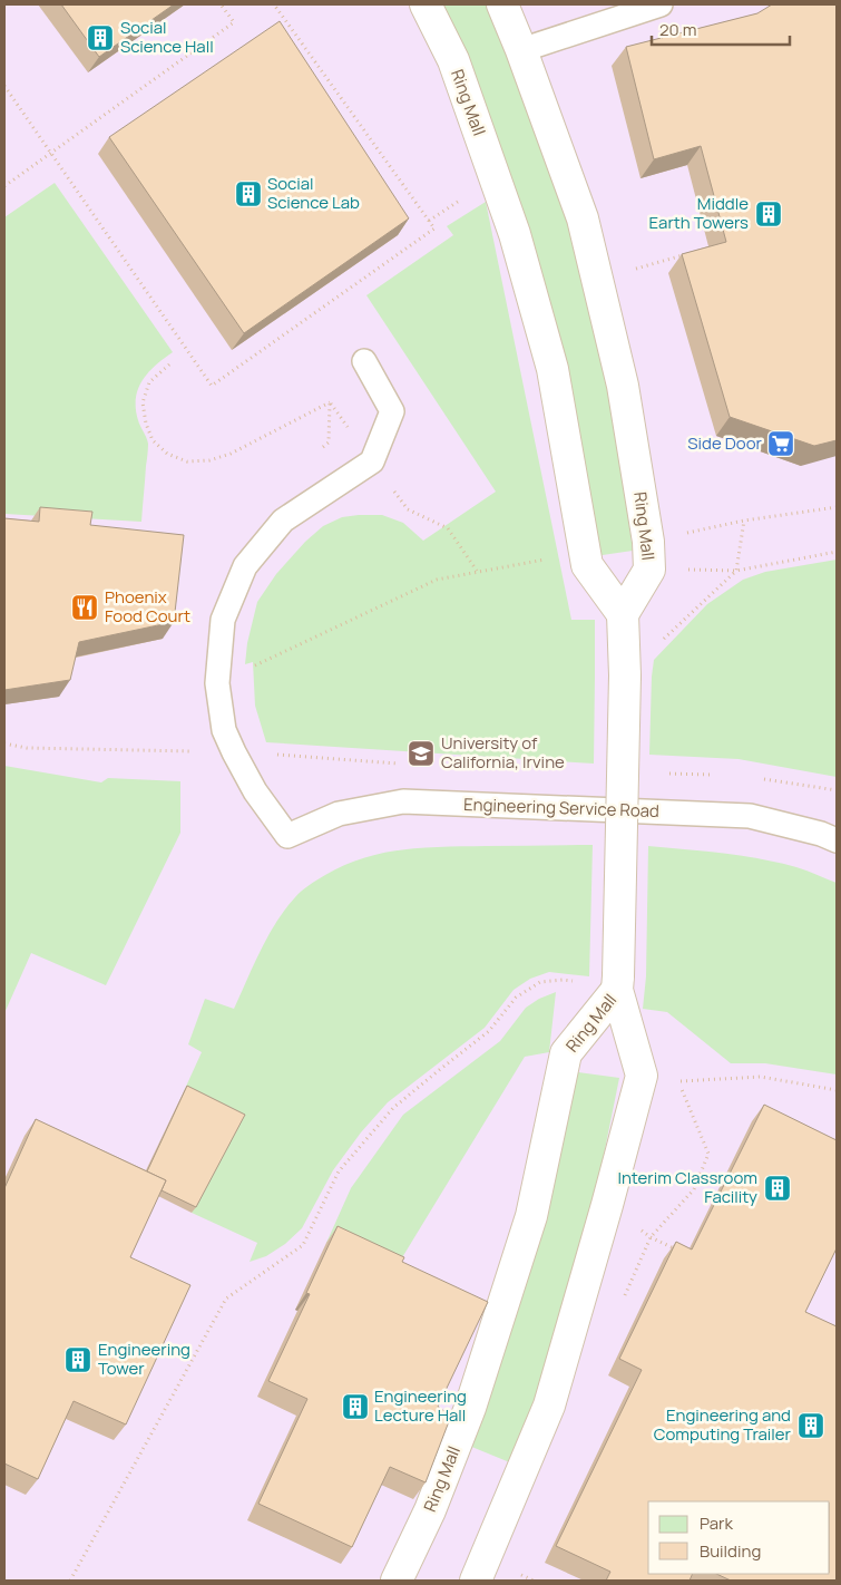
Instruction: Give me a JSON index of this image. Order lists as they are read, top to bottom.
{
  "streets": {
    "street": ["Ring Mall"],
    "lane": ["Engineering Service Road"]
  },
  "places": {
    "building": [
      "Social Science Hall",
      "Social Science Lab",
      "Middle Earth Towers",
      "Interim Classroom Facility",
      "Engineering Tower",
      "Engineering Lecture Hall",
      "Engineering and Computing Trailer"
    ],
    "supermarket": ["Side Door"],
    "restaurant": ["Phoenix Food Court"],
    "school or university": ["University of California, Irvine"]
  },
  "legend": ["Park", "Building"],
  "scale_bar": "20 m"
}
